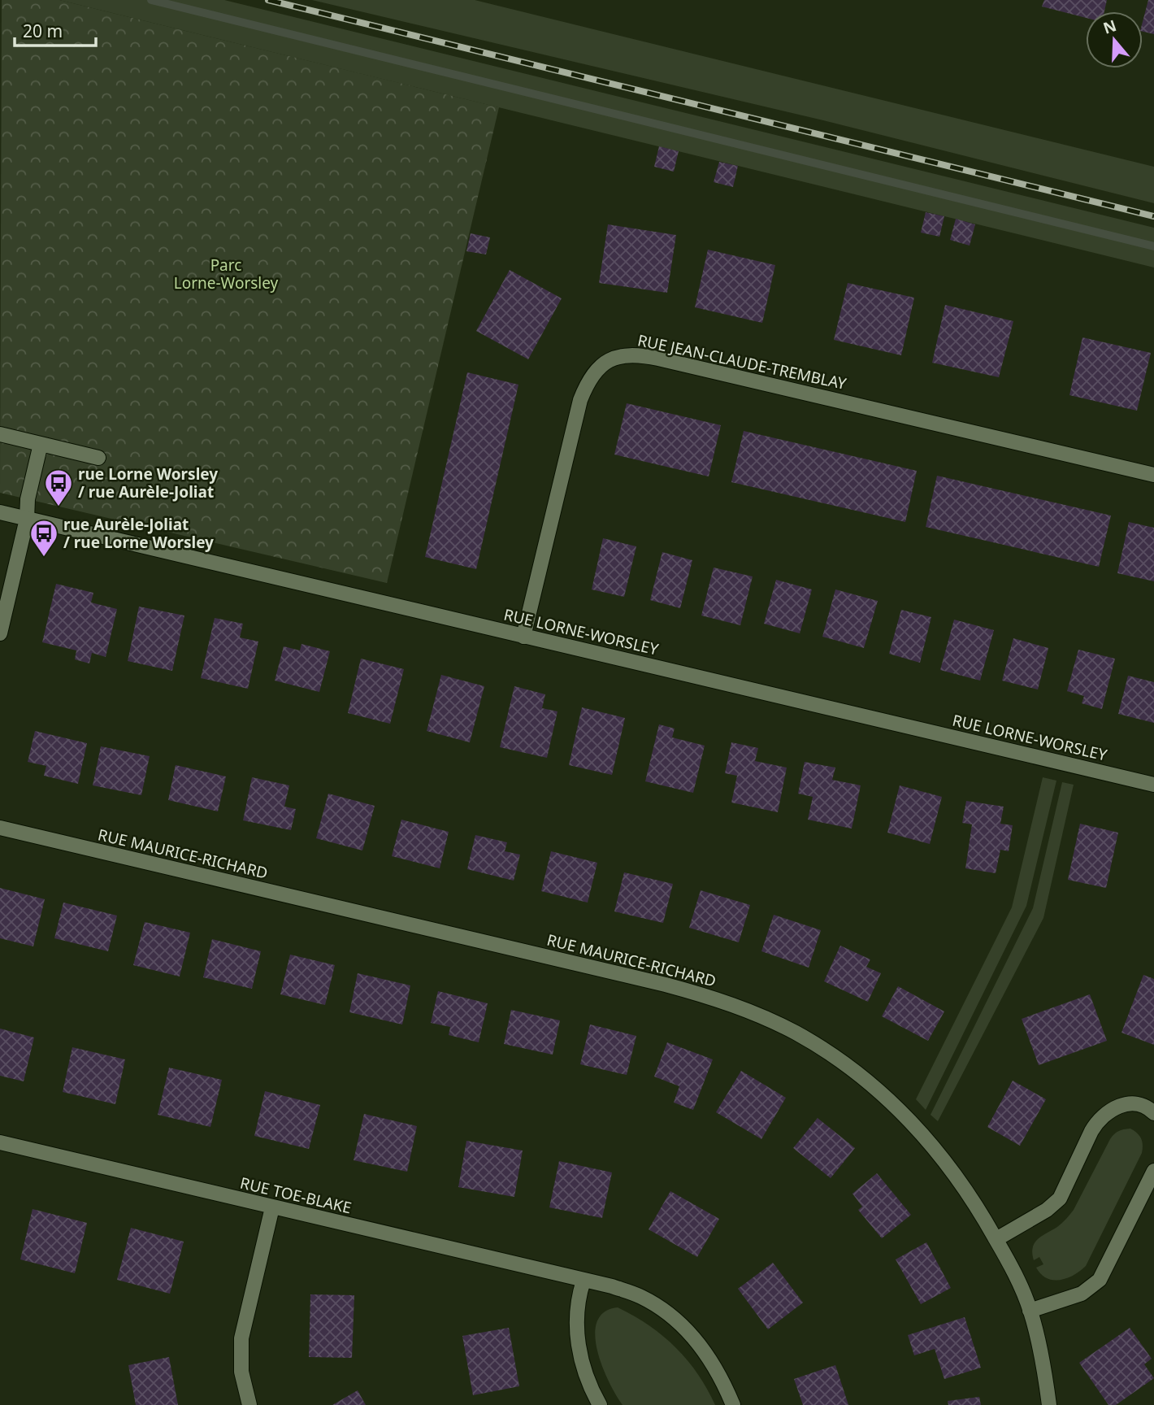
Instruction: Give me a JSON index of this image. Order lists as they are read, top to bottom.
{
  "streets": {
    "street": [
      "RUE JEAN-CLAUDE-TREMBLAY",
      "RUE LORNE-WORSLEY",
      "RUE MAURICE-RICHARD",
      "RUE TOE-BLAKE"
    ]
  },
  "crossings": [
    ["RUE JEAN-CLAUDE-TREMBLAY", "RUE LORNE-WORSLEY"]
  ],
  "parks": ["Parc Lorne-Worsley"],
  "places": {
    "bus stop": ["rue Lorne Worsley / rue Aurèle-Joliat", "rue Aurèle-Joliat / rue Lorne Worsley"]
  },
  "scale_bar": "20 m",
  "north": "top"
}
